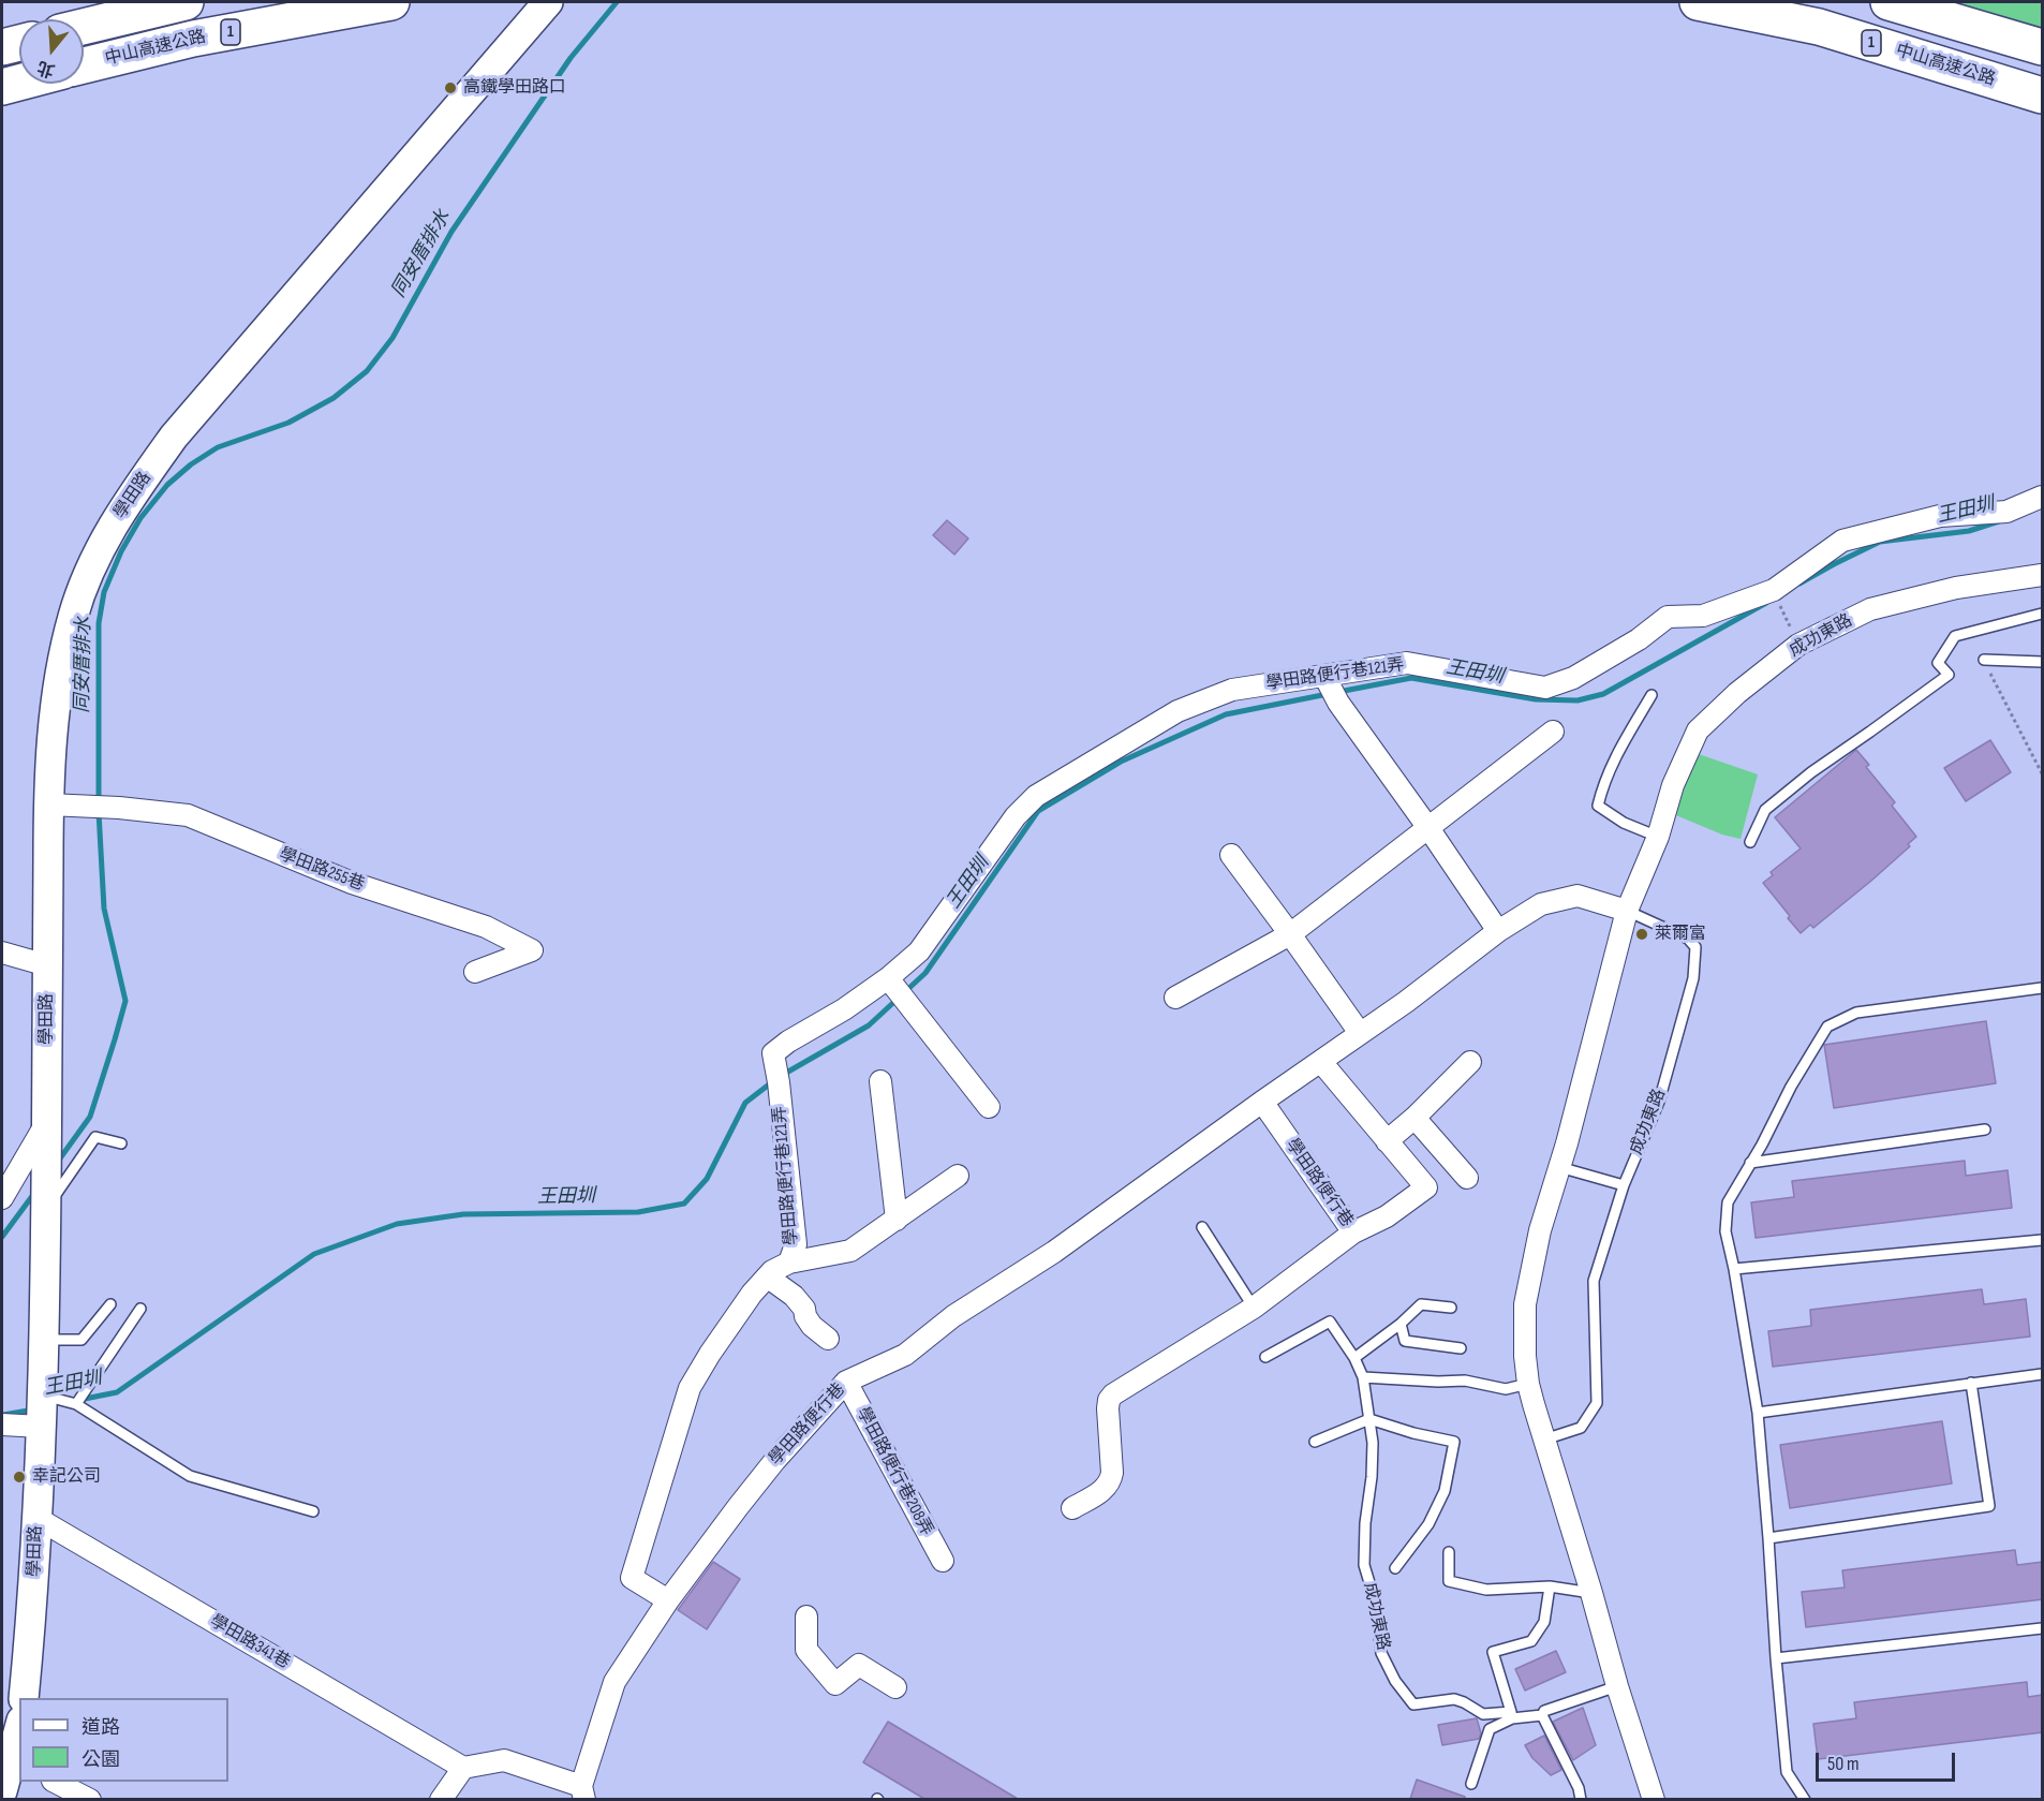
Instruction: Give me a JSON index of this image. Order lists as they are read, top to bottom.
{
  "streets": {
    "highway": ["1", "中山高速公路"],
    "main road": ["學田路"],
    "street": [
      "成功東路",
      "學田路便行巷121弄",
      "學田路255巷",
      "學田路便行巷",
      "學田路便行巷208弄",
      "學田路341巷"
    ]
  },
  "crossings": [
    ["學田路", "學田路255巷"],
    ["學田路", "學田路341巷"],
    ["成功東路", "學田路便行巷"],
    ["學田路便行巷", "學田路便行巷208弄"]
  ],
  "water": ["同安厝排水", "王田圳"],
  "places": ["高鐵學田路口", "萊爾富", "幸記公司"],
  "legend": ["道路", "公園"],
  "scale_bar": "50 m",
  "north": "bottom"
}
